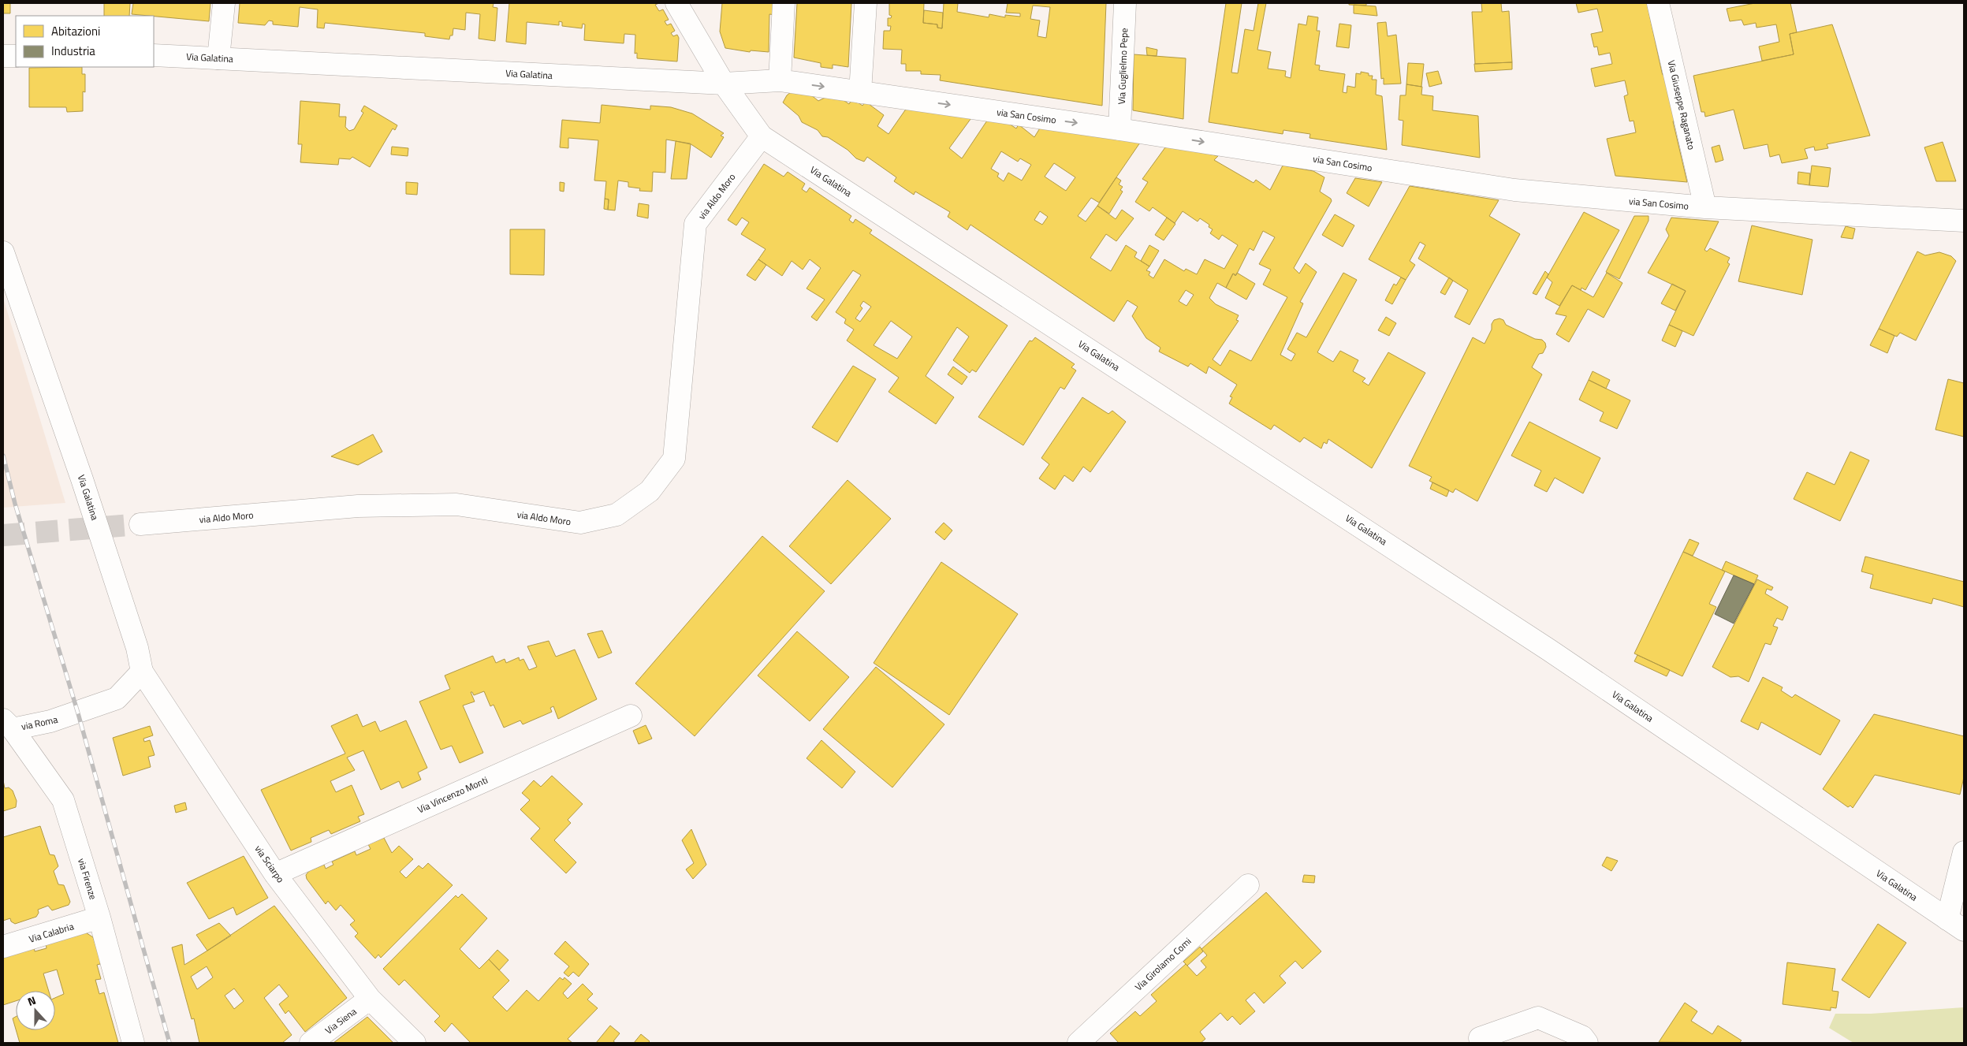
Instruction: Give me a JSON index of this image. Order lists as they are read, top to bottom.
{
  "streets": {
    "street": [
      "Via Galatina",
      "Via Guglielmo Pepe",
      "Via Giuseppe Raganato",
      "via San Cosimo",
      "via Aldo Moro",
      "via Roma",
      "Via Vincenzo Monti",
      "via Sciarpo",
      "via Firenze",
      "Via Calabria",
      "Via Girolamo Comi",
      "Via Siena"
    ]
  },
  "crossings": [
    ["Via Galatina", "via San Cosimo"],
    ["Via Galatina", "via Aldo Moro"],
    ["Via Galatina", "via Roma"],
    ["Via Galatina", "via Sciarpo"],
    ["Via Guglielmo Pepe", "via San Cosimo"],
    ["Via Giuseppe Raganato", "via San Cosimo"],
    ["via Roma", "via Sciarpo"],
    ["via Roma", "via Firenze"],
    ["Via Vincenzo Monti", "via Sciarpo"],
    ["via Sciarpo", "Via Siena"],
    ["via Firenze", "Via Calabria"]
  ],
  "one_way": ["via San Cosimo"],
  "legend": ["Abitazioni", "Industria"],
  "north": "top"
}
